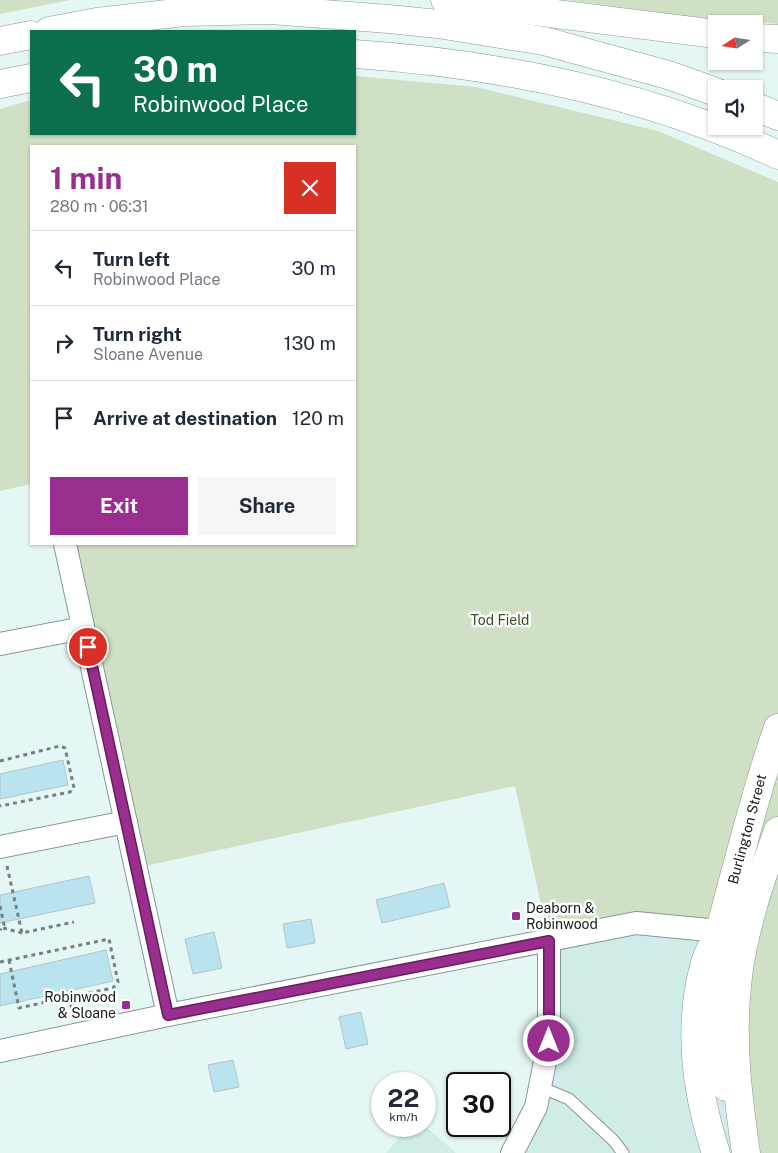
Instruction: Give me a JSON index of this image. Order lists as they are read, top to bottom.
{
  "streets": {
    "main road": ["Burlington Street"]
  },
  "parks": ["Tod Field"],
  "places": {
    "transit": ["Deaborn & Robinwood", "Robinwood & Sloane"]
  },
  "north": "left",
  "page": {
    "turn": ["30 m", "Robinwood Place"],
    "heading": ["1 min", "280 m · 06:31"],
    "list": [
      {
        "name": "Turn left",
        "note": "Robinwood Place",
        "value": "30 m"
      },
      {
        "name": "Turn right",
        "note": "Sloane Avenue",
        "value": "130 m"
      },
      {
        "name": "Arrive at destination",
        "value": "120 m"
      }
    ],
    "buttons": ["Exit", "Share"],
    "speed": "22 km/h",
    "limit": "30"
  }
}
